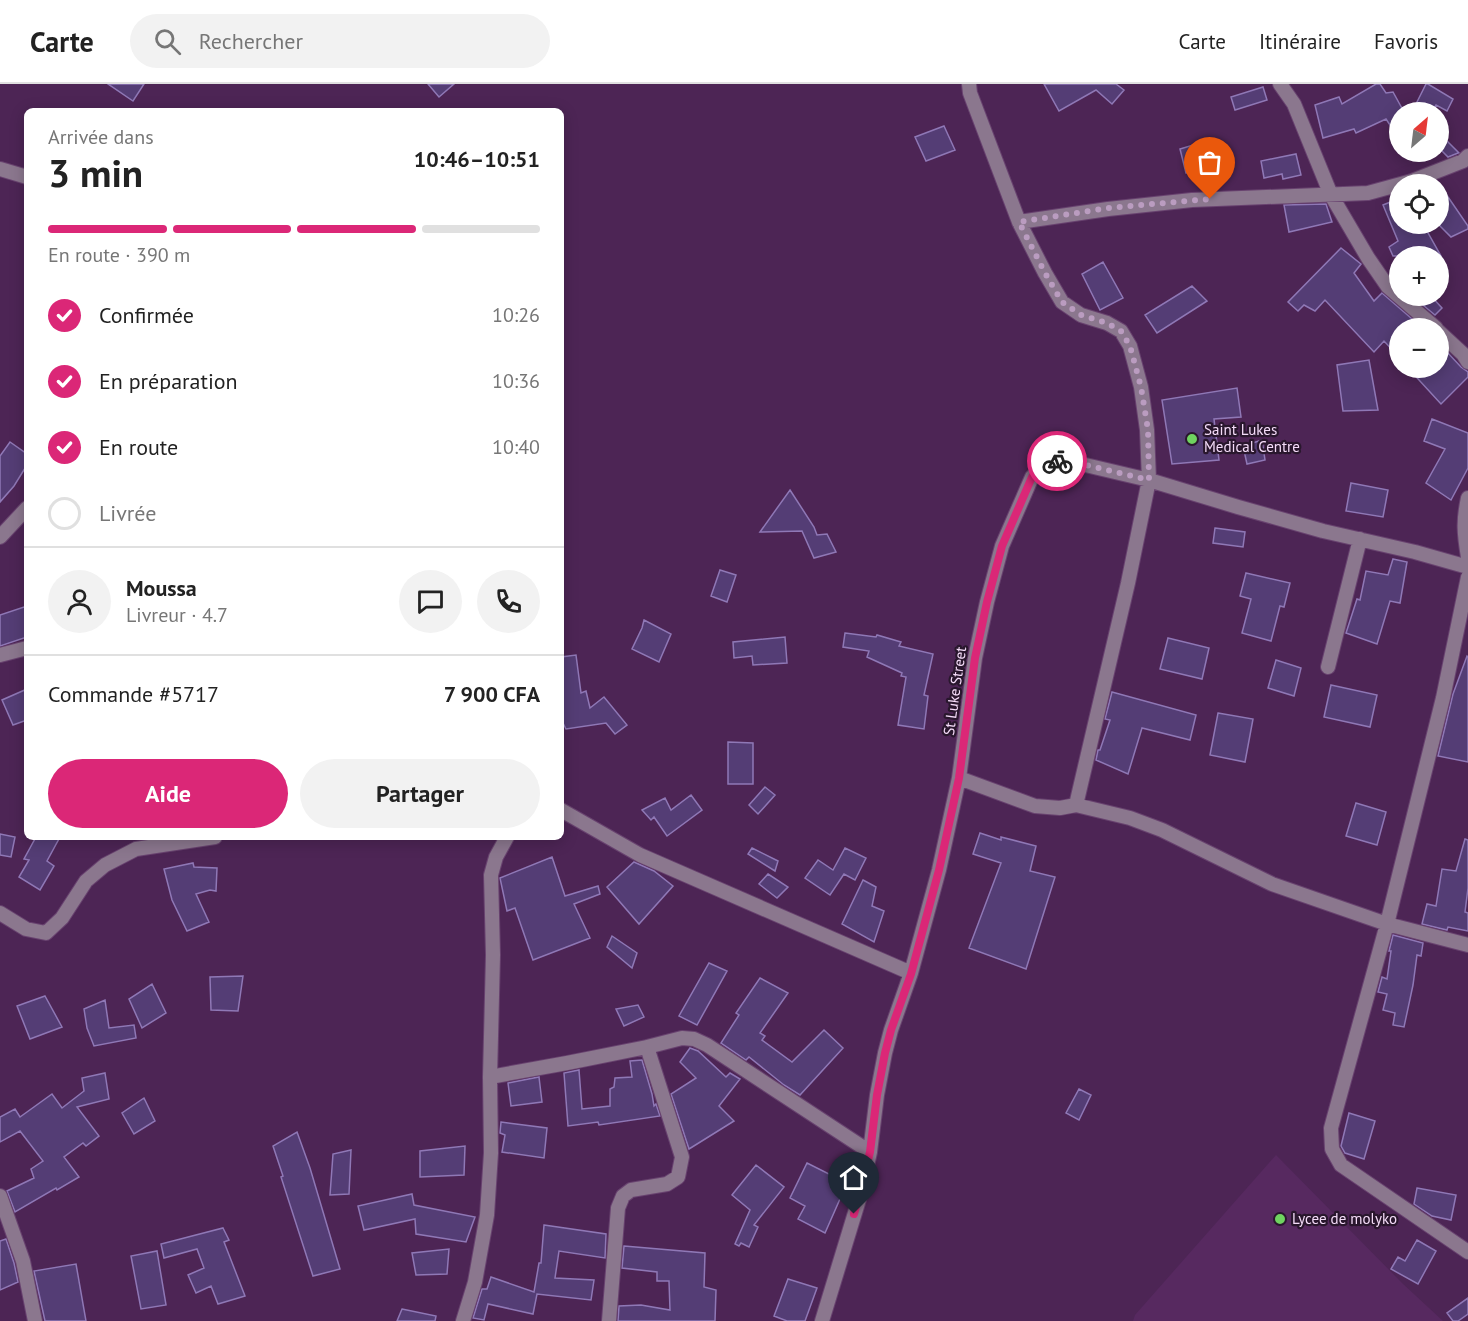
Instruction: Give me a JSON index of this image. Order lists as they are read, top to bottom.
{
  "streets": {
    "street": ["St Luke Street"]
  },
  "places": ["Saint Lukes Medical Centre", "Lycee de molyko"],
  "north": "top right",
  "page": {
    "header": "Carte",
    "search": "Rechercher",
    "nav": ["Carte", "Itinéraire", "Favoris"],
    "map_buttons": ["+", "−"],
    "heading": ["3 min", "Arrivée dans", "10:46–10:51"],
    "panel": [
      "Moussa",
      "Livreur · 4.7",
      "Commande #5717",
      "7 900 CFA"
    ],
    "bar": "En route · 390 m",
    "list": [
      ["Confirmée", "10:26"],
      ["En préparation", "10:36"],
      ["En route", "10:40"],
      "Livrée"
    ],
    "buttons": ["Aide", "Partager"]
  }
}
